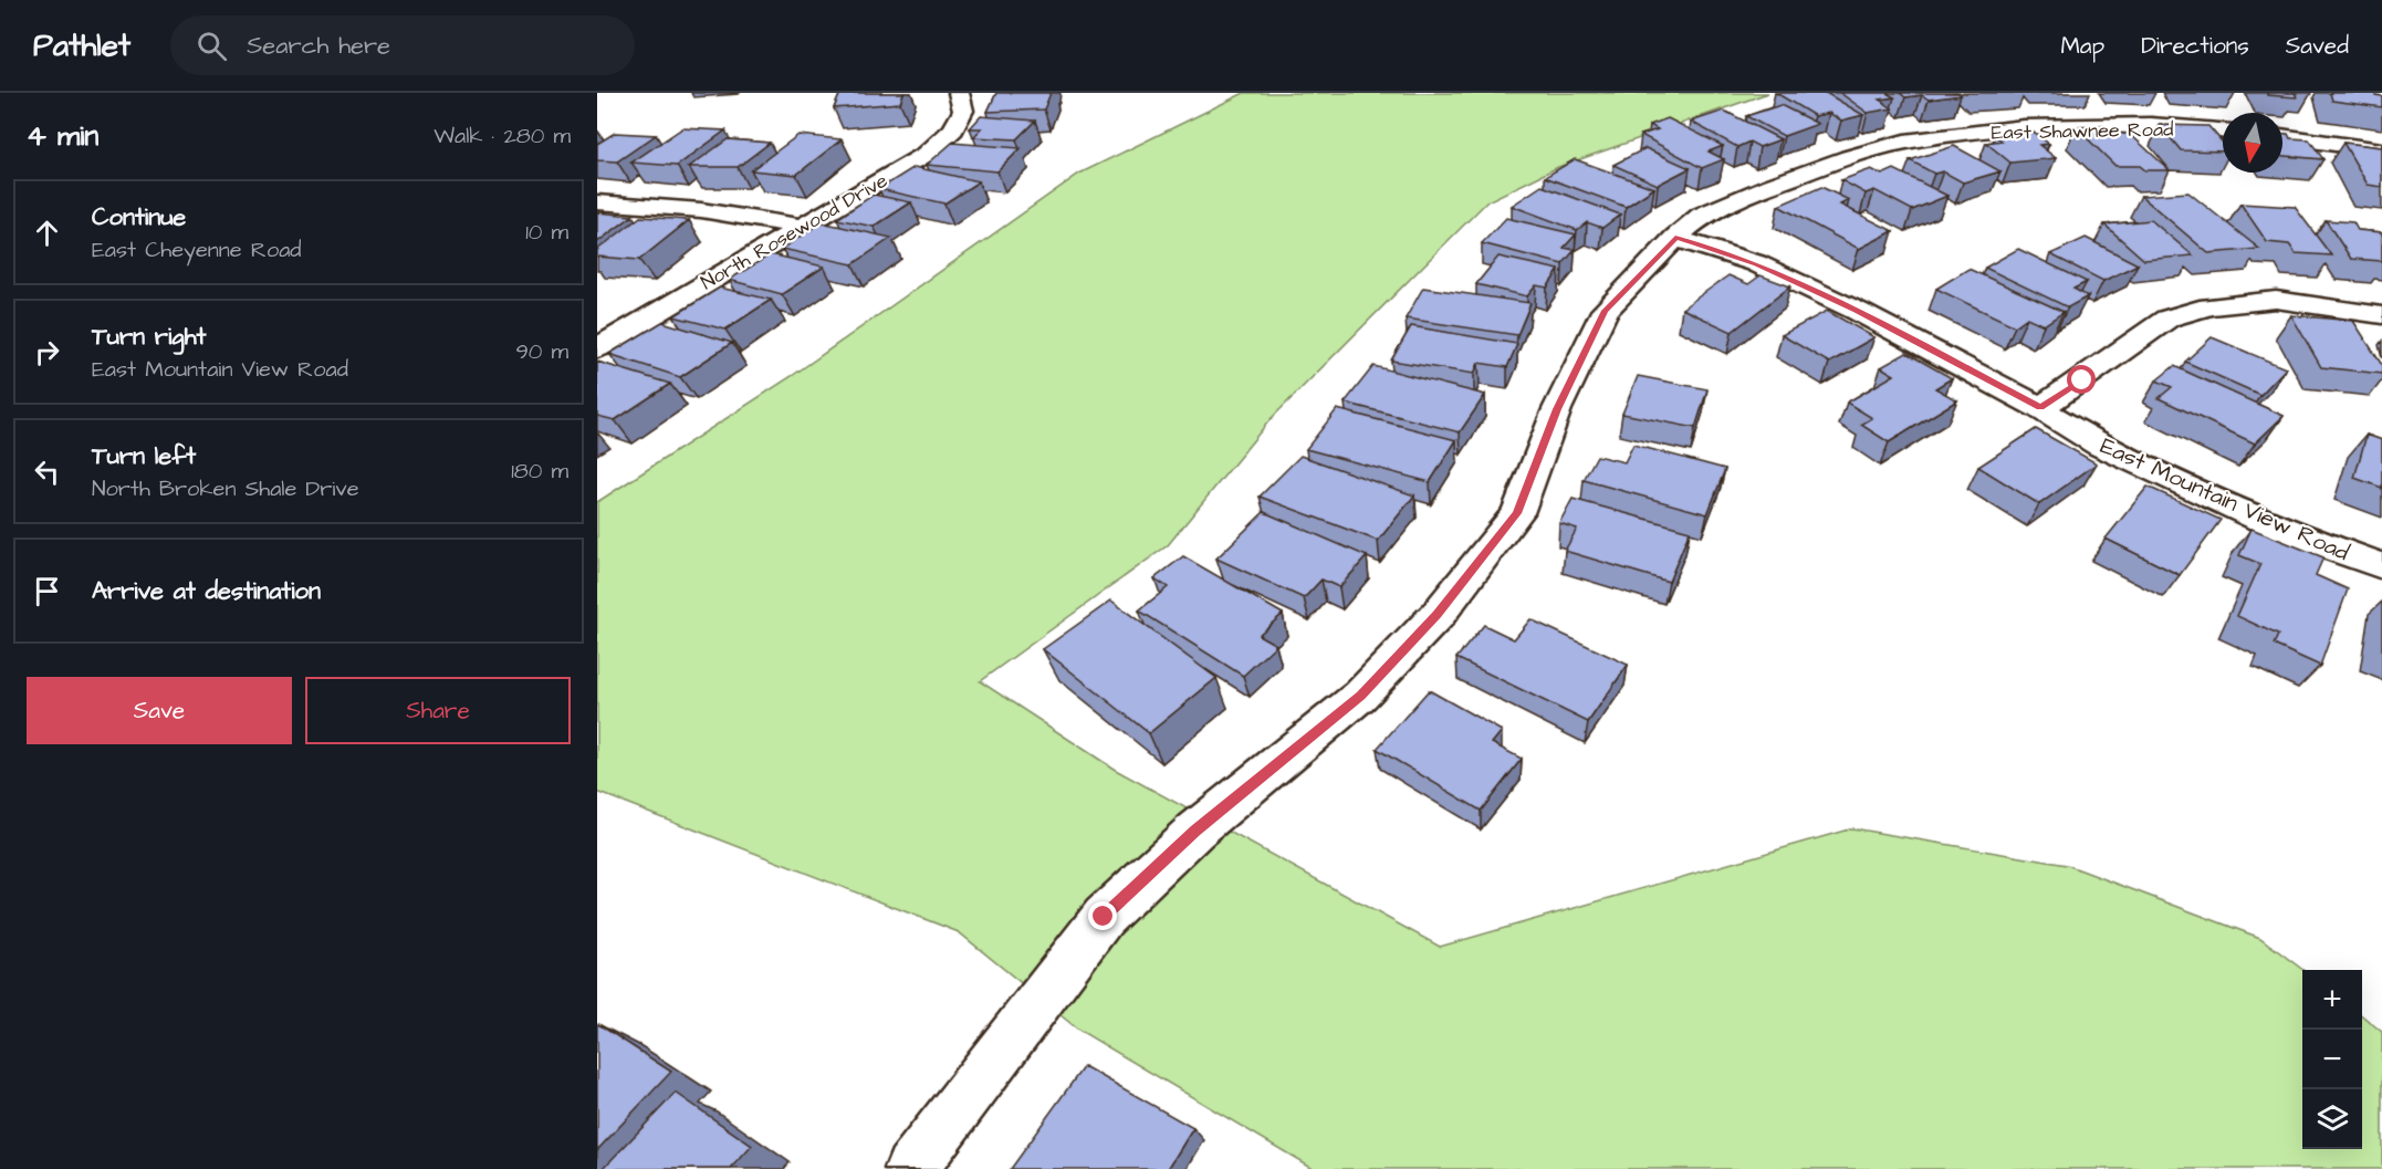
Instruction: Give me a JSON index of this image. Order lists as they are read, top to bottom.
{
  "streets": {
    "street": ["East Shawnee Road", "North Rosewood Drive", "East Mountain View Road"]
  },
  "crossings": [
    ["East Shawnee Road", "East Mountain View Road"]
  ],
  "north": "bottom",
  "page": {
    "header": "Pathlet",
    "search": "Search here",
    "nav": ["Map", "Directions", "Saved"],
    "heading": ["4 min", "Walk · 280 m"],
    "list": [
      ["Continue", "East Cheyenne Road", "10 m"],
      ["Turn right", "East Mountain View Road", "90 m"],
      ["Turn left", "North Broken Shale Drive", "180 m"],
      "Arrive at destination"
    ],
    "buttons": ["Save", "Share"],
    "map_buttons": ["+", "−"]
  }
}
